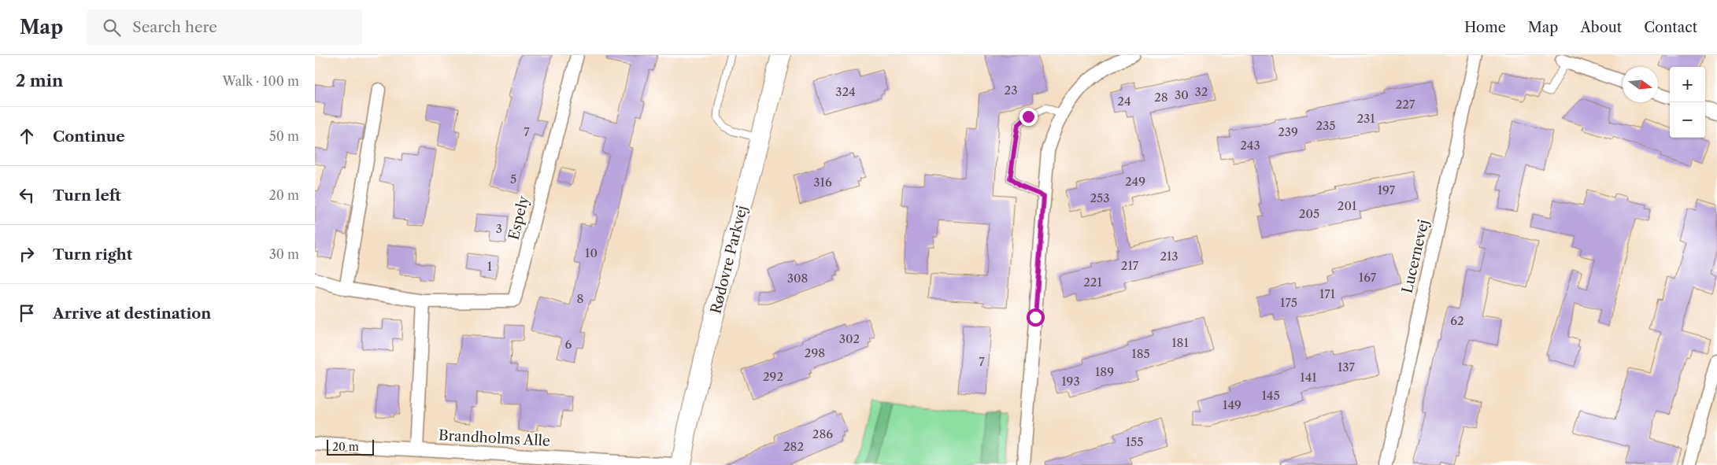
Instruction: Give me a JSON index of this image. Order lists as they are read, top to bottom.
{
  "streets": {
    "street": [
      "Espely",
      "Lucernevej",
      "Rødovre Parkvej",
      "Brandholms Alle"
    ]
  },
  "house_numbers": [
    "23",
    "324",
    "32",
    "30",
    "28",
    "24",
    "227",
    "231",
    "235",
    "7",
    "239",
    "243",
    "5",
    "249",
    "316",
    "197",
    "253",
    "201",
    "205",
    "3",
    "10",
    "213",
    "217",
    "1",
    "167",
    "308",
    "221",
    "171",
    "8",
    "175",
    "62",
    "302",
    "181",
    "6",
    "298",
    "185",
    "7",
    "137",
    "189",
    "292",
    "141",
    "193",
    "145",
    "149",
    "286",
    "155",
    "282"
  ],
  "scale_bar": "20 m",
  "north": "right",
  "page": {
    "header": "Map",
    "search": "Search here",
    "nav": [
      "Home",
      "Map",
      "About",
      "Contact"
    ],
    "heading": ["2 min", "Walk · 100 m"],
    "map_buttons": ["+", "−"],
    "list": [
      ["Continue", "50 m"],
      ["Turn left", "20 m"],
      ["Turn right", "30 m"],
      "Arrive at destination"
    ],
    "scale": "20 m"
  }
}
